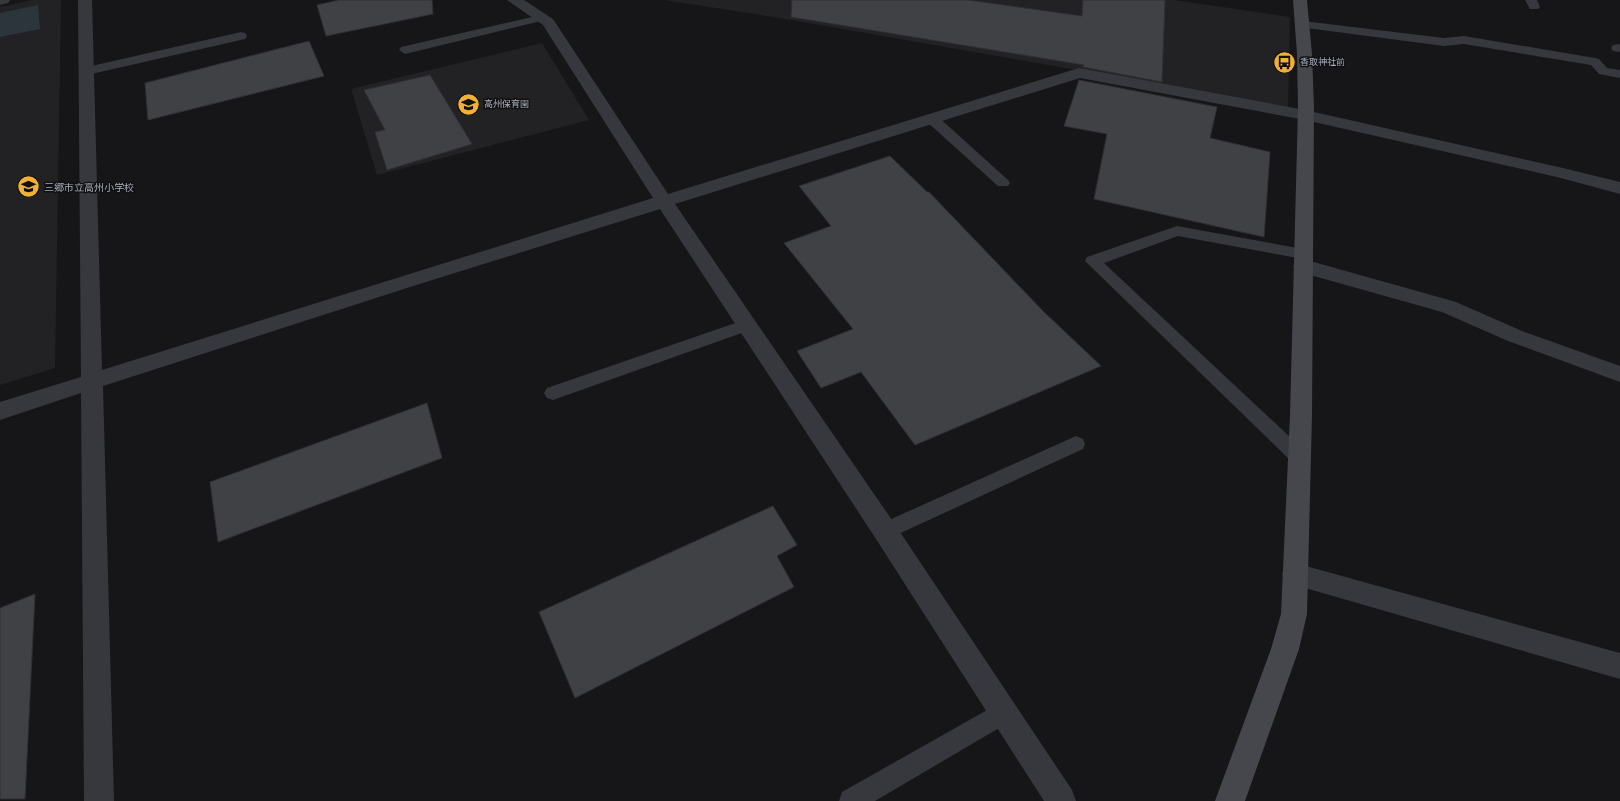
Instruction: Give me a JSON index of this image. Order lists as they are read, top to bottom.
{
  "places": {
    "bus stop": ["香取神社前"],
    "school or university": ["高州保育園", "三郷市立高州小学校"]
  }
}
